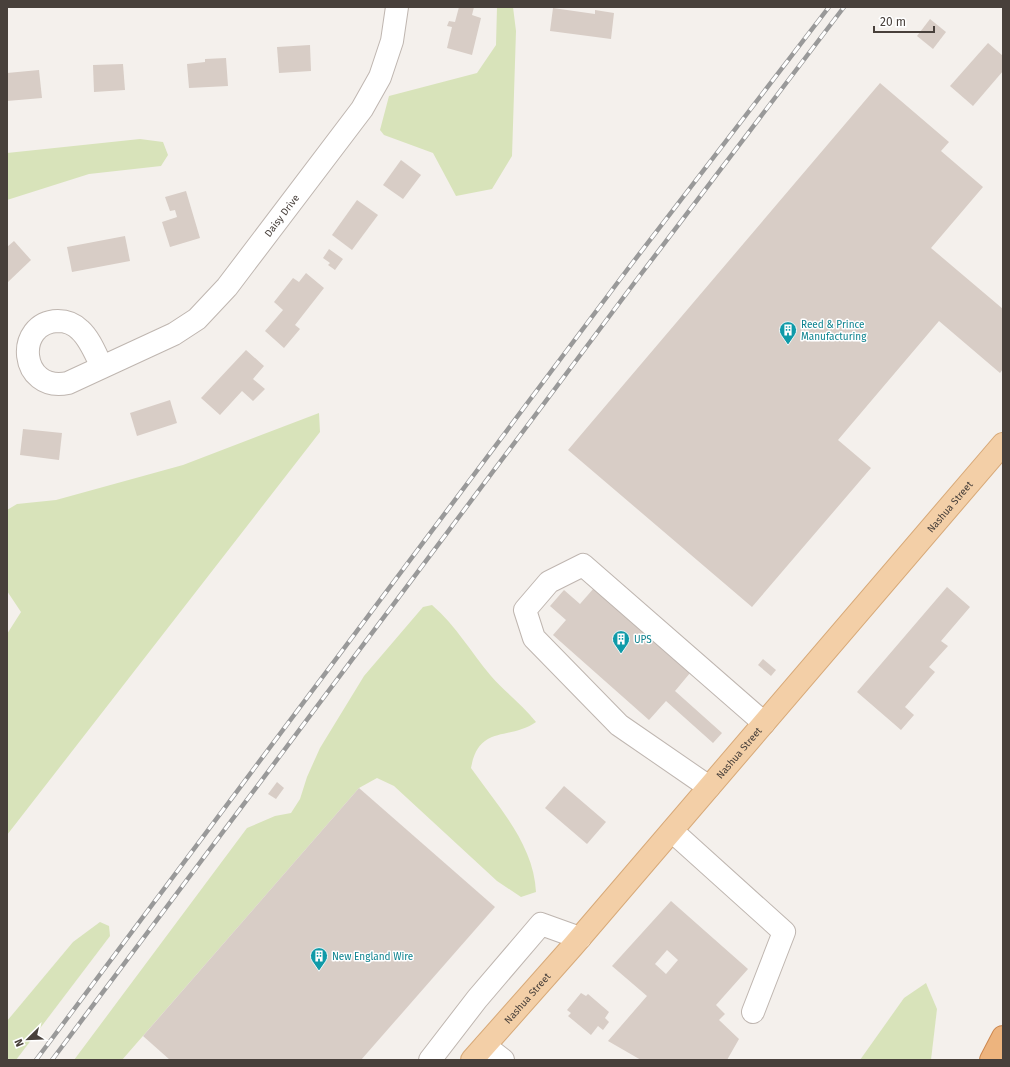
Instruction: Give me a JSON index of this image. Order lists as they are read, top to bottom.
{
  "streets": {
    "main road": ["Nashua Street"],
    "street": ["Daisy Drive"]
  },
  "places": {
    "building": ["Reed & Prince Manufacturing", "UPS", "New England Wire"]
  },
  "scale_bar": "20 m",
  "north": "bottom left"
}
